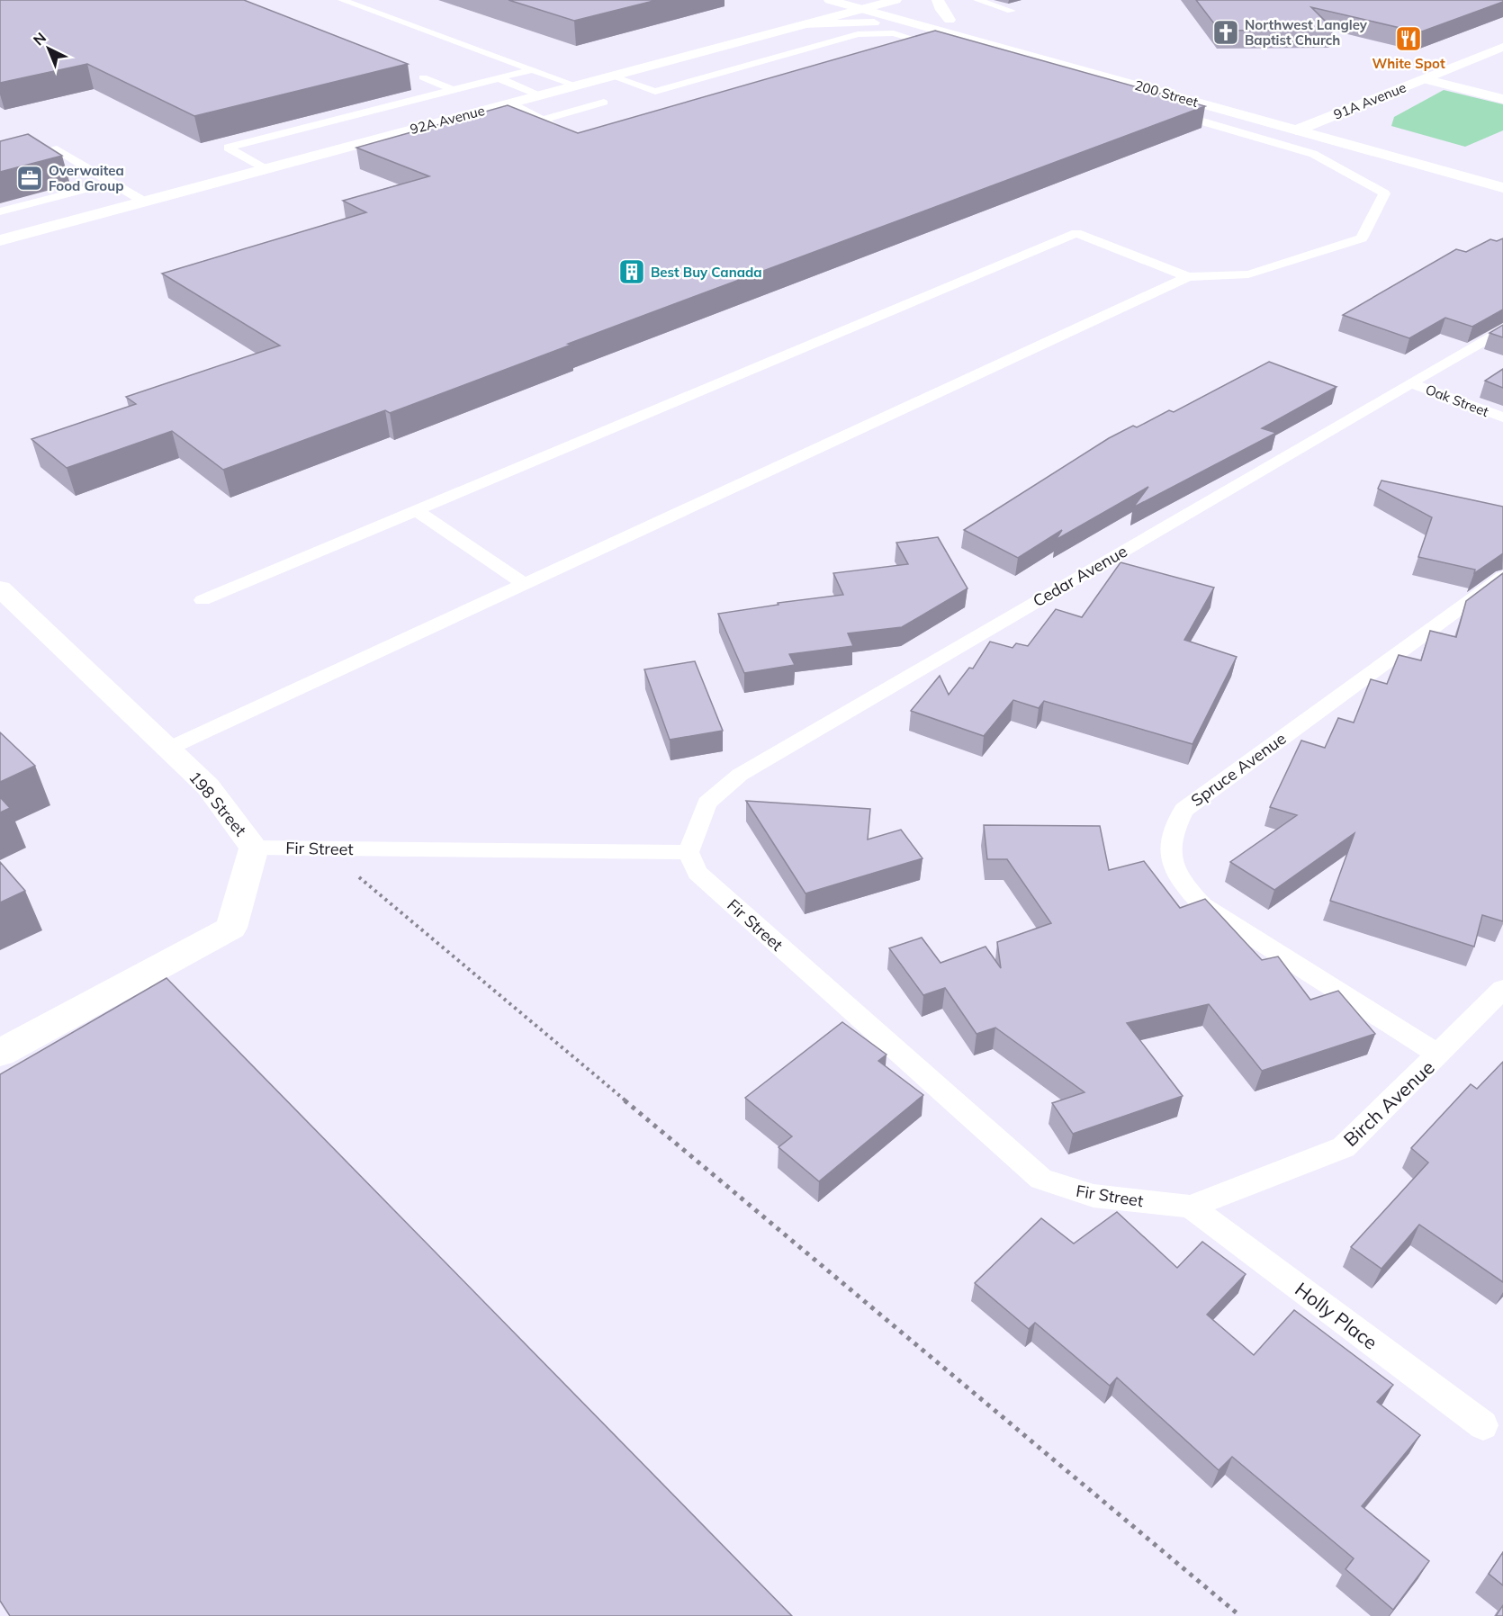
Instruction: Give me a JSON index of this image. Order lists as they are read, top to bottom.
{
  "streets": {
    "street": [
      "200 Street",
      "91A Avenue",
      "92A Avenue",
      "198 Street"
    ],
    "lane": [
      "Oak Street",
      "Cedar Avenue",
      "Spruce Avenue",
      "Fir Street",
      "Birch Avenue",
      "Holly Place"
    ]
  },
  "crossings": [
    ["200 Street", "91A Avenue"],
    ["200 Street", "92A Avenue"],
    ["Oak Street", "Cedar Avenue"],
    ["Cedar Avenue", "Fir Street"],
    ["Spruce Avenue", "Birch Avenue"],
    ["198 Street", "Fir Street"],
    ["Fir Street", "Birch Avenue"],
    ["Fir Street", "Holly Place"],
    ["Birch Avenue", "Holly Place"]
  ],
  "places": {
    "church": ["Northwest Langley Baptist Church"],
    "restaurant": ["White Spot"],
    "office": ["Overwaitea Food Group"],
    "building": ["Best Buy Canada"]
  },
  "north": "top left"
}
